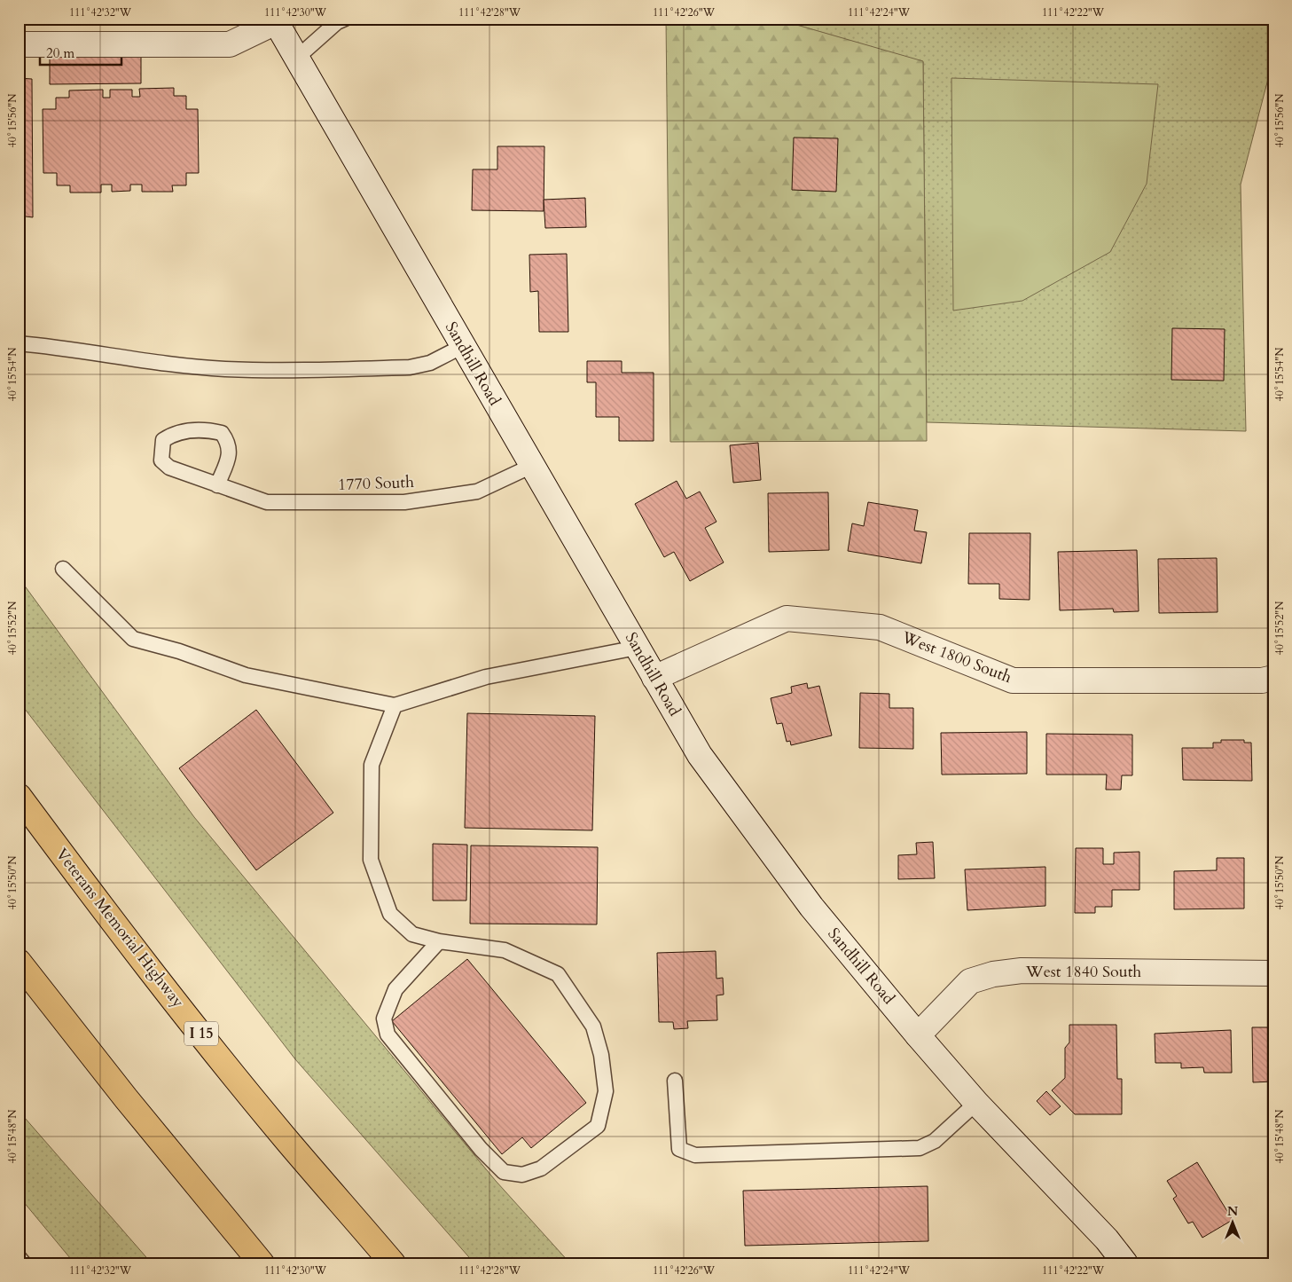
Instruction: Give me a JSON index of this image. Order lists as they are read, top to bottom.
{
  "streets": {
    "highway": ["Veterans Memorial Highway", "I 15"],
    "street": ["Sandhill Road", "West 1800 South", "West 1840 South"],
    "lane": ["1770 South"]
  },
  "crossings": [
    ["Sandhill Road", "1770 South"],
    ["Sandhill Road", "West 1800 South"],
    ["Sandhill Road", "West 1840 South"]
  ],
  "scale_bar": "20 m",
  "north": "top",
  "coordinates": [
    "111°42'32\"W",
    "111°42'30\"W",
    "111°42'28\"W",
    "111°42'26\"W",
    "111°42'24\"W",
    "111°42'22\"W",
    "40°15'56\"N",
    "40°15'54\"N",
    "40°15'52\"N",
    "40°15'50\"N",
    "40°15'48\"N"
  ]
}
